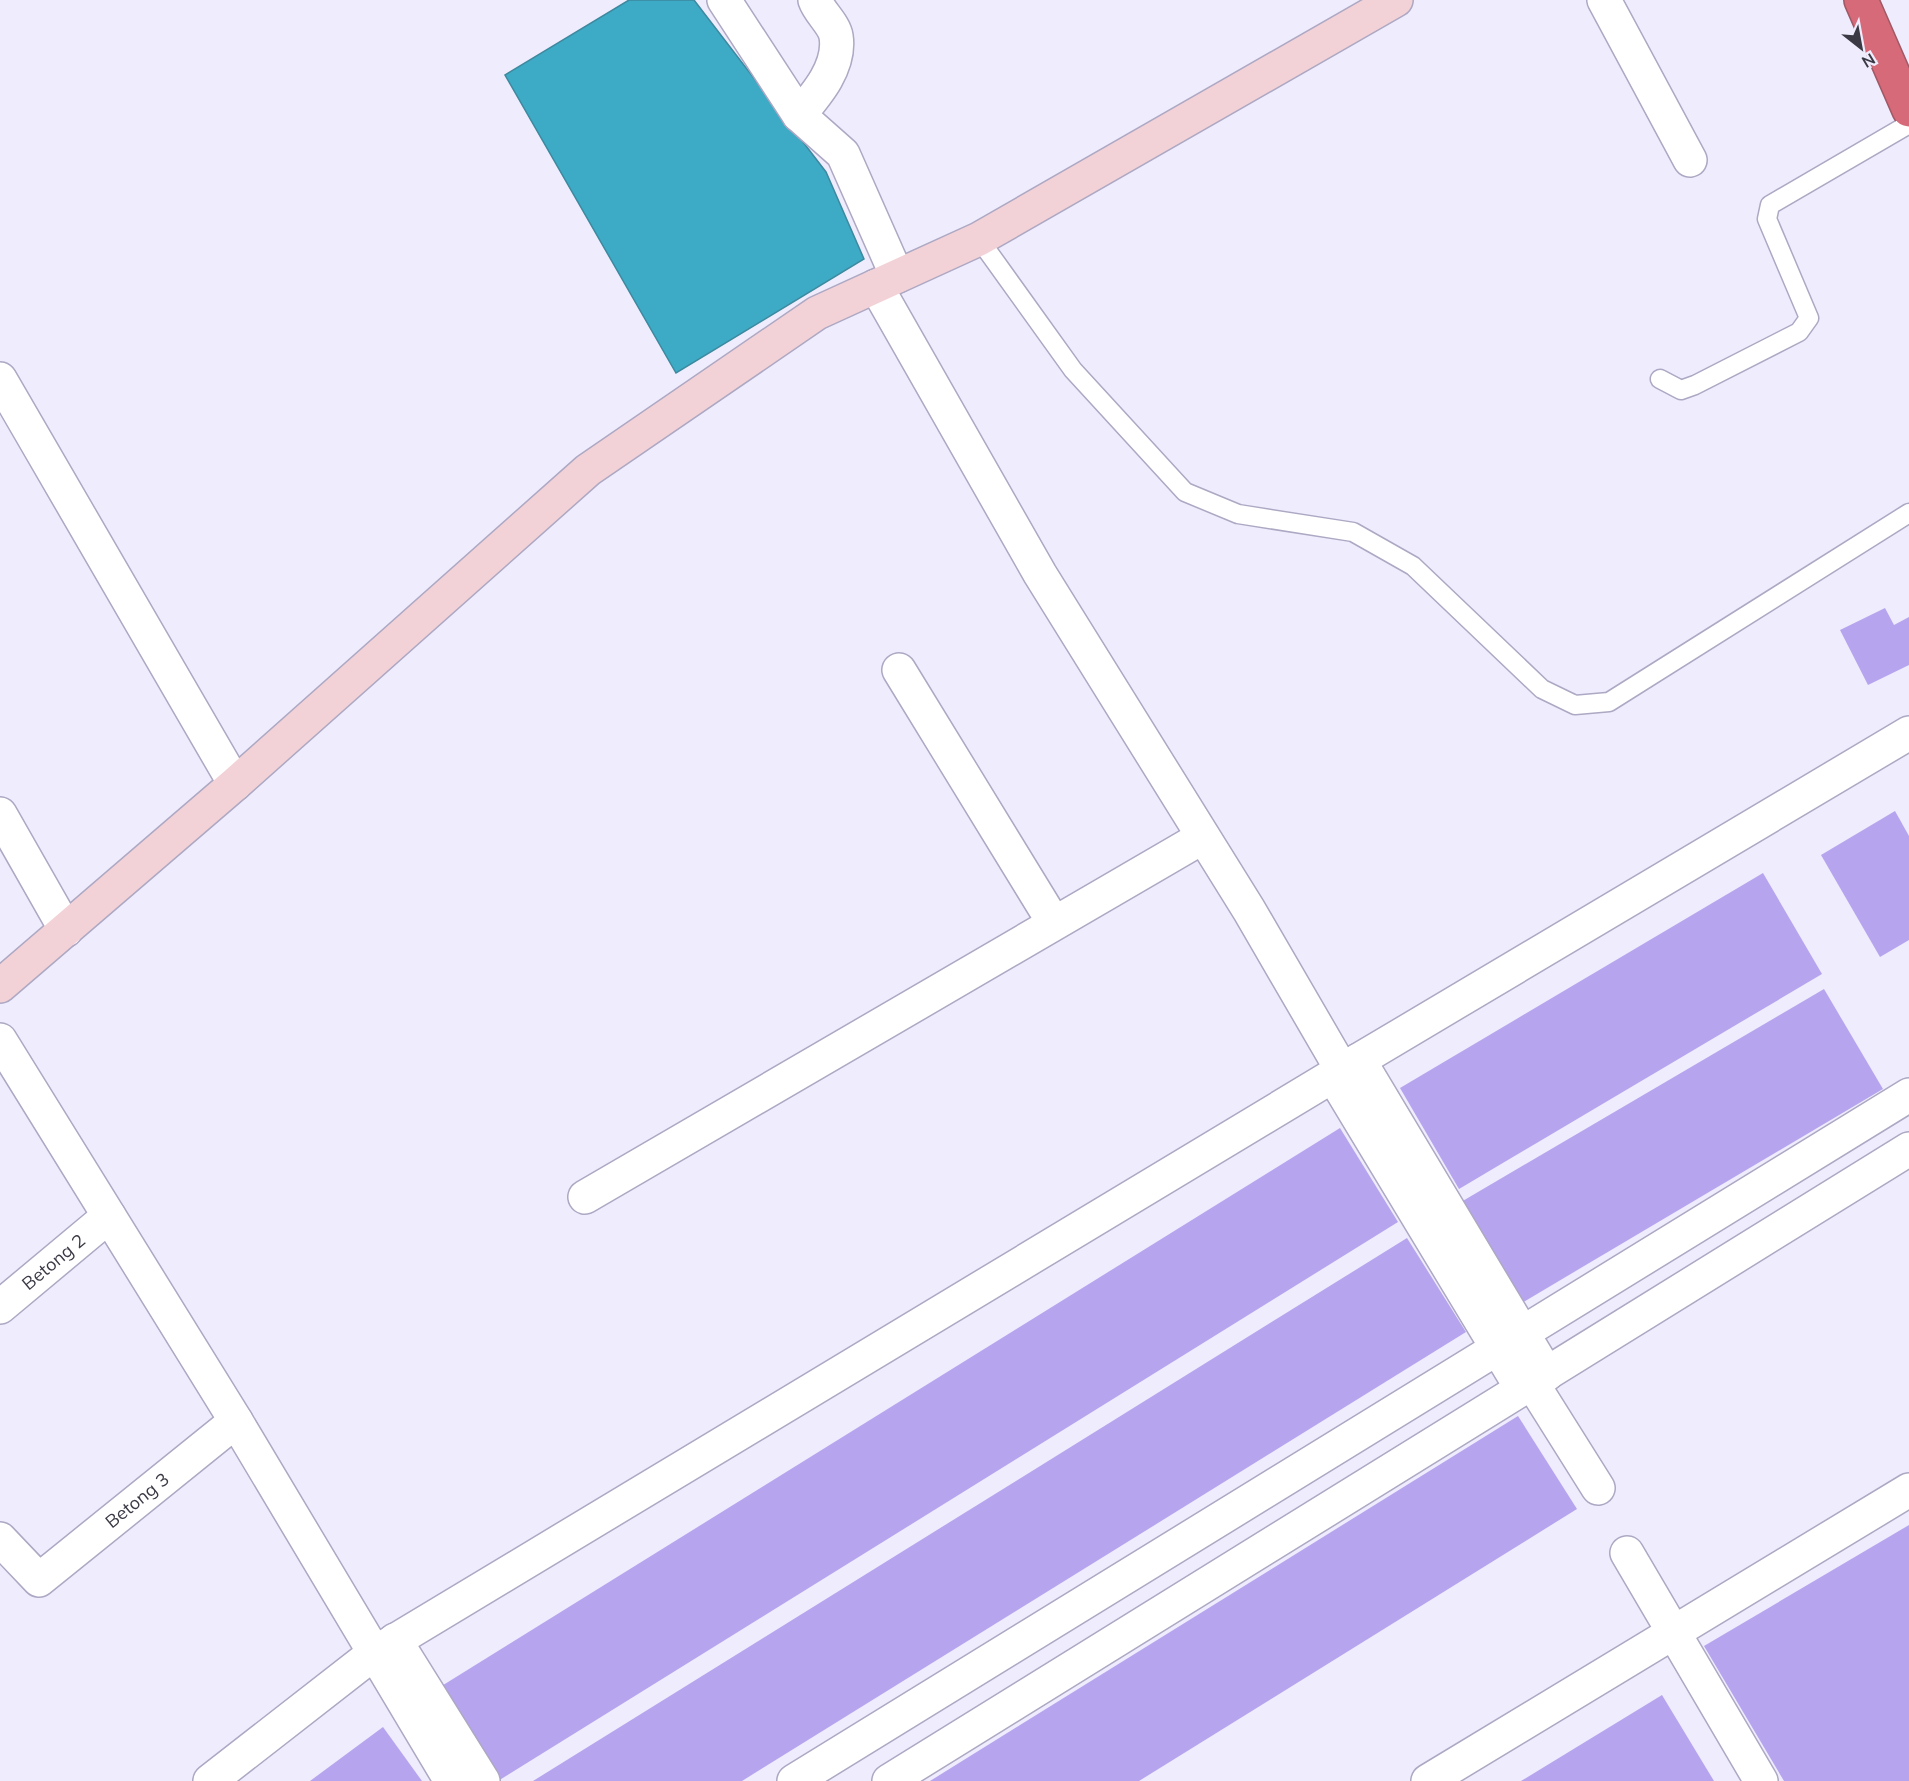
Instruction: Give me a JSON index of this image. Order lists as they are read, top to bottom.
{
  "streets": {
    "street": ["Betong 2", "Betong 3"]
  },
  "north": "bottom right"
}
